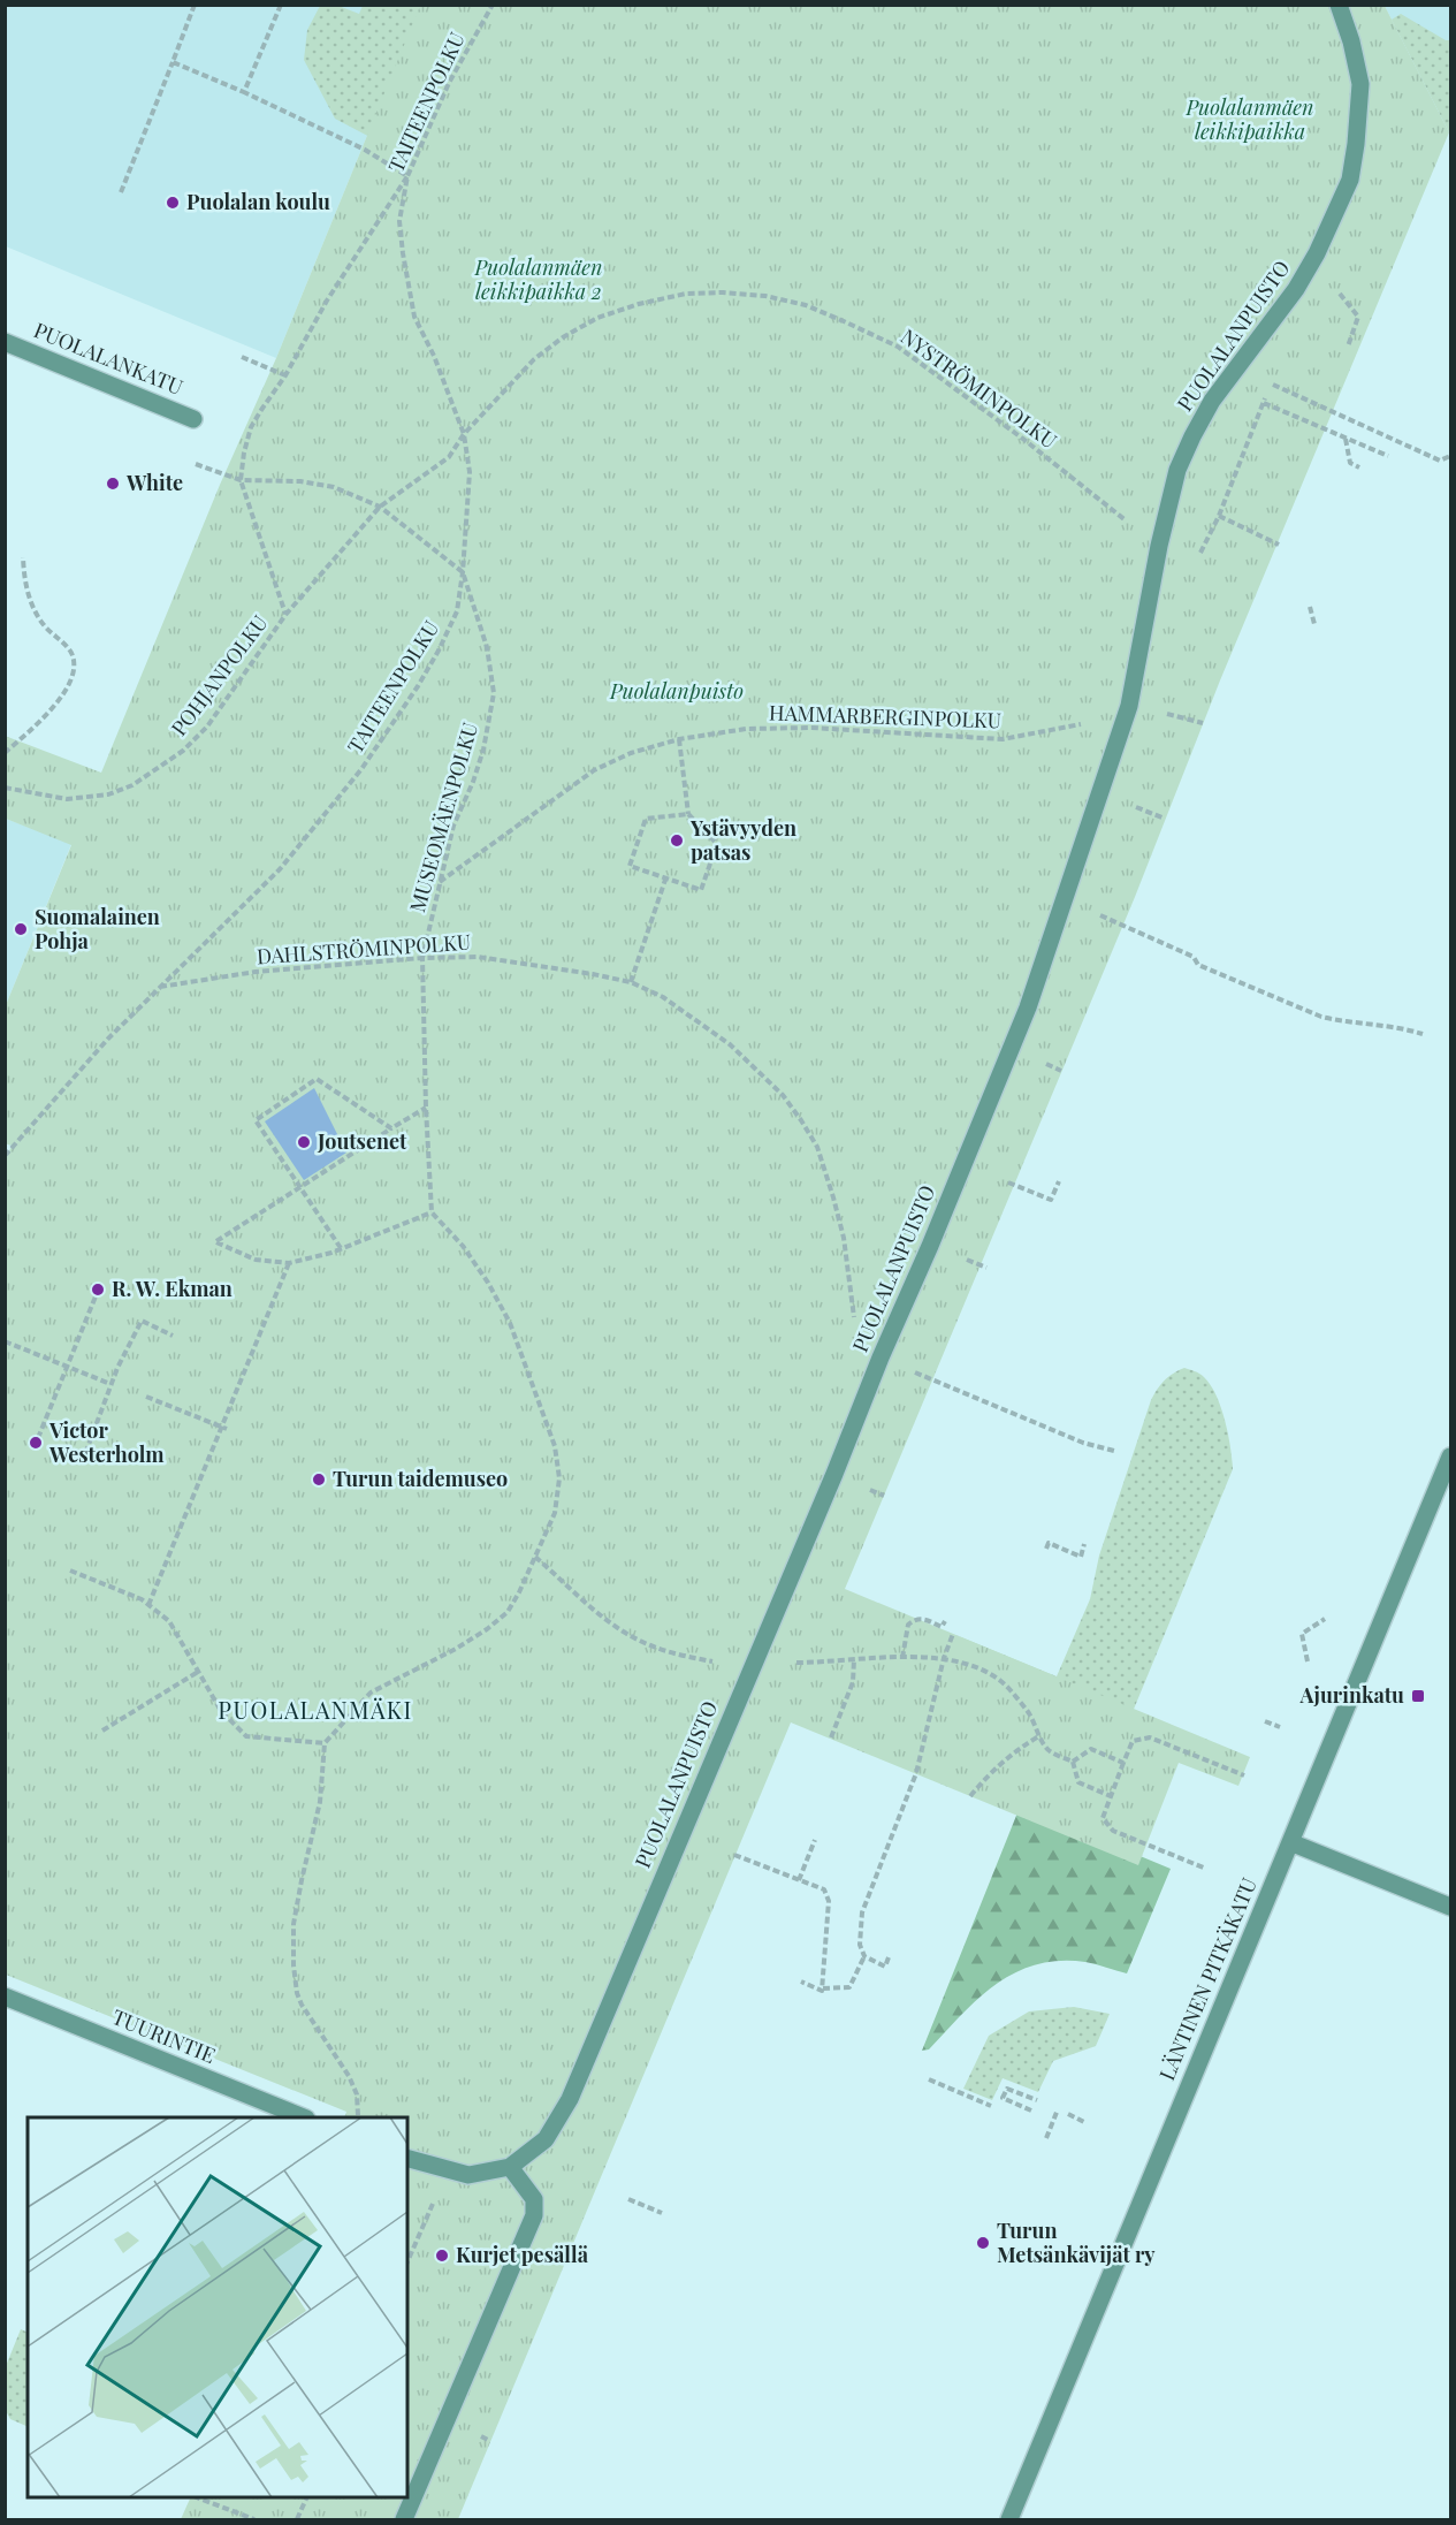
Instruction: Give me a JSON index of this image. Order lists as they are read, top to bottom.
{
  "streets": {
    "street": [
      "PUOLALANPUISTO",
      "PUOLALANKATU",
      "LÄNTINEN PITKÄKATU",
      "TUURINTIE"
    ],
    "path": [
      "TAITEENPOLKU",
      "NYSTRÖMINPOLKU",
      "POHJANPOLKU",
      "HAMMARBERGINPOLKU",
      "MUSEOMÄENPOLKU",
      "DAHLSTRÖMINPOLKU"
    ]
  },
  "crossings": [
    ["TAITEENPOLKU", "NYSTRÖMINPOLKU"],
    ["TAITEENPOLKU", "MUSEOMÄENPOLKU"],
    ["TAITEENPOLKU", "DAHLSTRÖMINPOLKU"],
    ["PUOLALANPUISTO", "NYSTRÖMINPOLKU"],
    ["PUOLALANPUISTO", "DAHLSTRÖMINPOLKU"],
    ["NYSTRÖMINPOLKU", "POHJANPOLKU"],
    ["HAMMARBERGINPOLKU", "MUSEOMÄENPOLKU"],
    ["MUSEOMÄENPOLKU", "DAHLSTRÖMINPOLKU"]
  ],
  "districts": ["PUOLALANMÄKI"],
  "parks": ["Puolalanmäen leikkipaikka", "Puolalanmäen leikkipaikka 2", "Puolalanpuisto"],
  "places": {
    "other": [
      "Puolalan koulu",
      "White",
      "Ystävyyden patsas",
      "Suomalainen Pohja",
      "Joutsenet",
      "R. W. Ekman",
      "Victor Westerholm",
      "Turun taidemuseo",
      "Turun Metsänkävijät ry",
      "Kurjet pesällä"
    ],
    "transit": ["Ajurinkatu"]
  }
}
